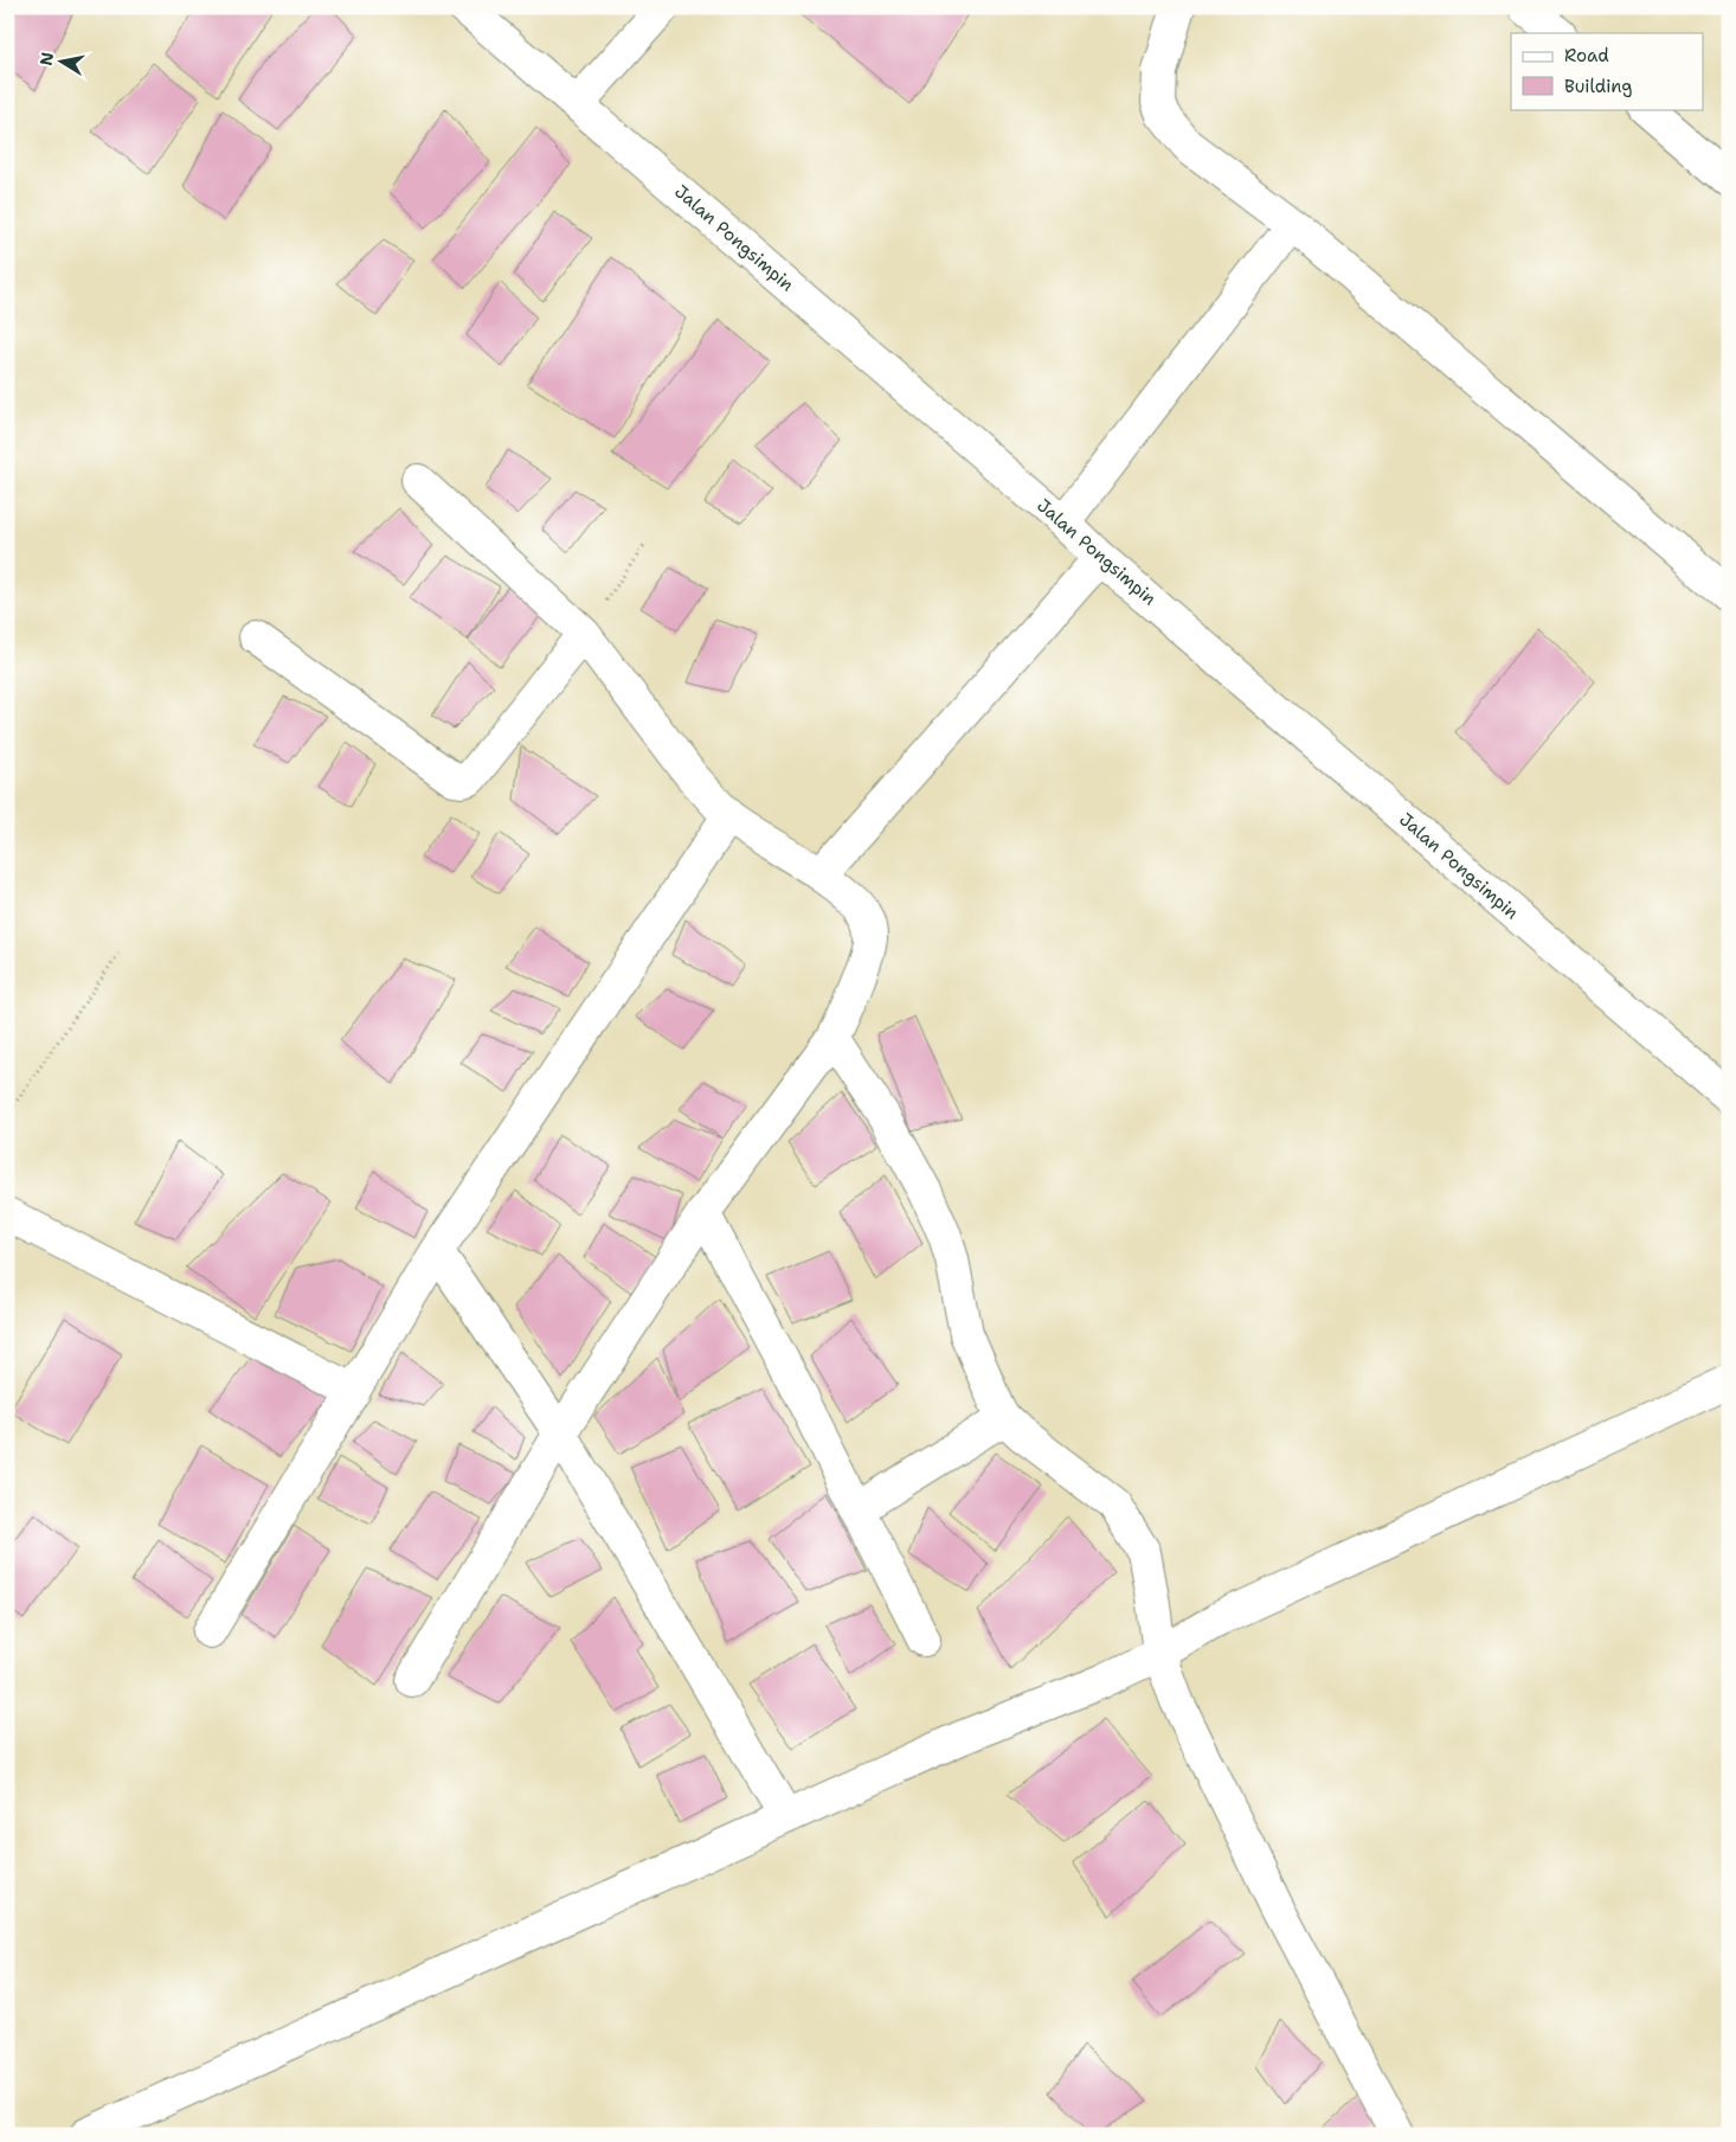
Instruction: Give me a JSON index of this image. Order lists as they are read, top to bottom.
{
  "streets": {
    "street": ["Jalan Pongsimpin"]
  },
  "legend": ["Road", "Building"],
  "north": "left"
}
